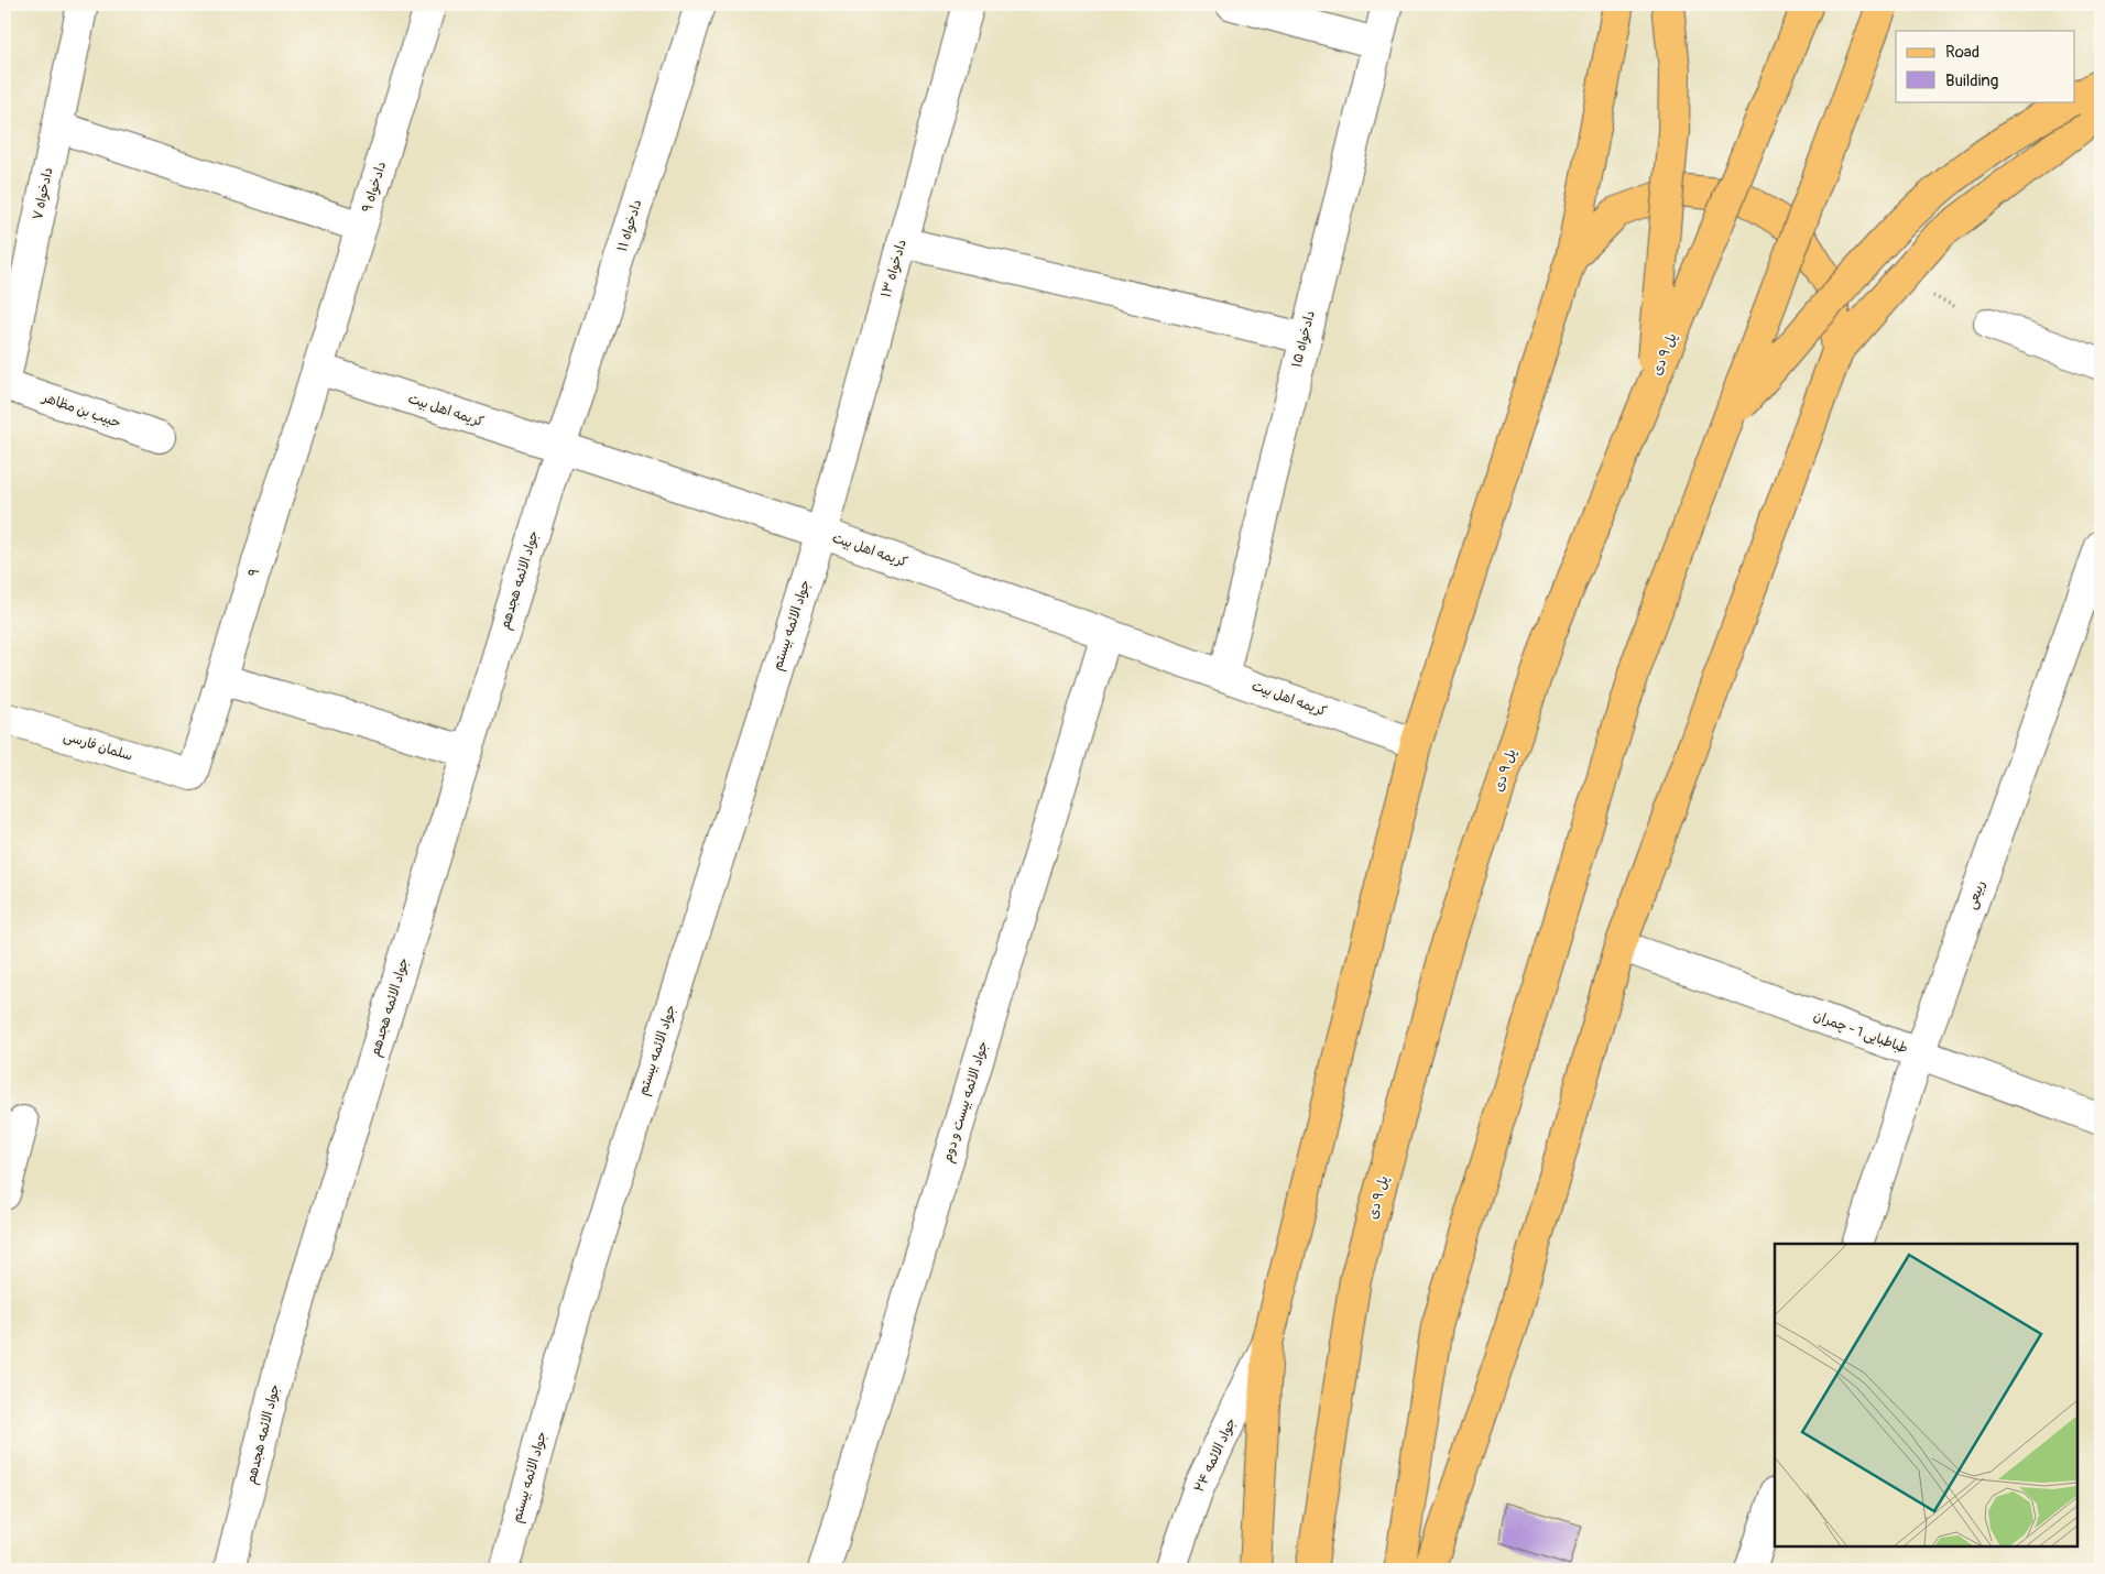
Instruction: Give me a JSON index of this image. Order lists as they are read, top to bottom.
{
  "streets": {
    "main road": ["پل ۹ دی"],
    "street": [
      "دادخواه ۹",
      "دادخواه ۷",
      "دادخواه ۱۱",
      "دادخواه ۱۳",
      "دادخواه ۱۵",
      "حبیب بن مظاهر",
      "کریمه اهل بیت",
      "۹",
      "جواد الائمه هجدهم",
      "جواد الائمه بیستم",
      "سلمان فارسی",
      "ربیعی",
      "طباطبایی 1 - چمران",
      "جواد الائمه بیست و دوم",
      "جواد الائمه ۲۴"
    ]
  },
  "crossings": [
    ["دادخواه ۹", "کریمه اهل بیت"],
    ["دادخواه ۹", "۹"],
    ["دادخواه ۷", "حبیب بن مظاهر"],
    ["دادخواه ۱۱", "کریمه اهل بیت"],
    ["دادخواه ۱۱", "جواد الائمه هجدهم"],
    ["دادخواه ۱۳", "کریمه اهل بیت"],
    ["دادخواه ۱۳", "جواد الائمه بیستم"],
    ["دادخواه ۱۵", "کریمه اهل بیت"],
    ["کریمه اهل بیت", "۹"],
    ["کریمه اهل بیت", "جواد الائمه هجدهم"],
    ["کریمه اهل بیت", "جواد الائمه بیستم"],
    ["کریمه اهل بیت", "جواد الائمه بیست و دوم"],
    ["۹", "سلمان فارسی"],
    ["ربیعی", "طباطبایی 1 - چمران"]
  ],
  "legend": ["Road", "Building"]
}
